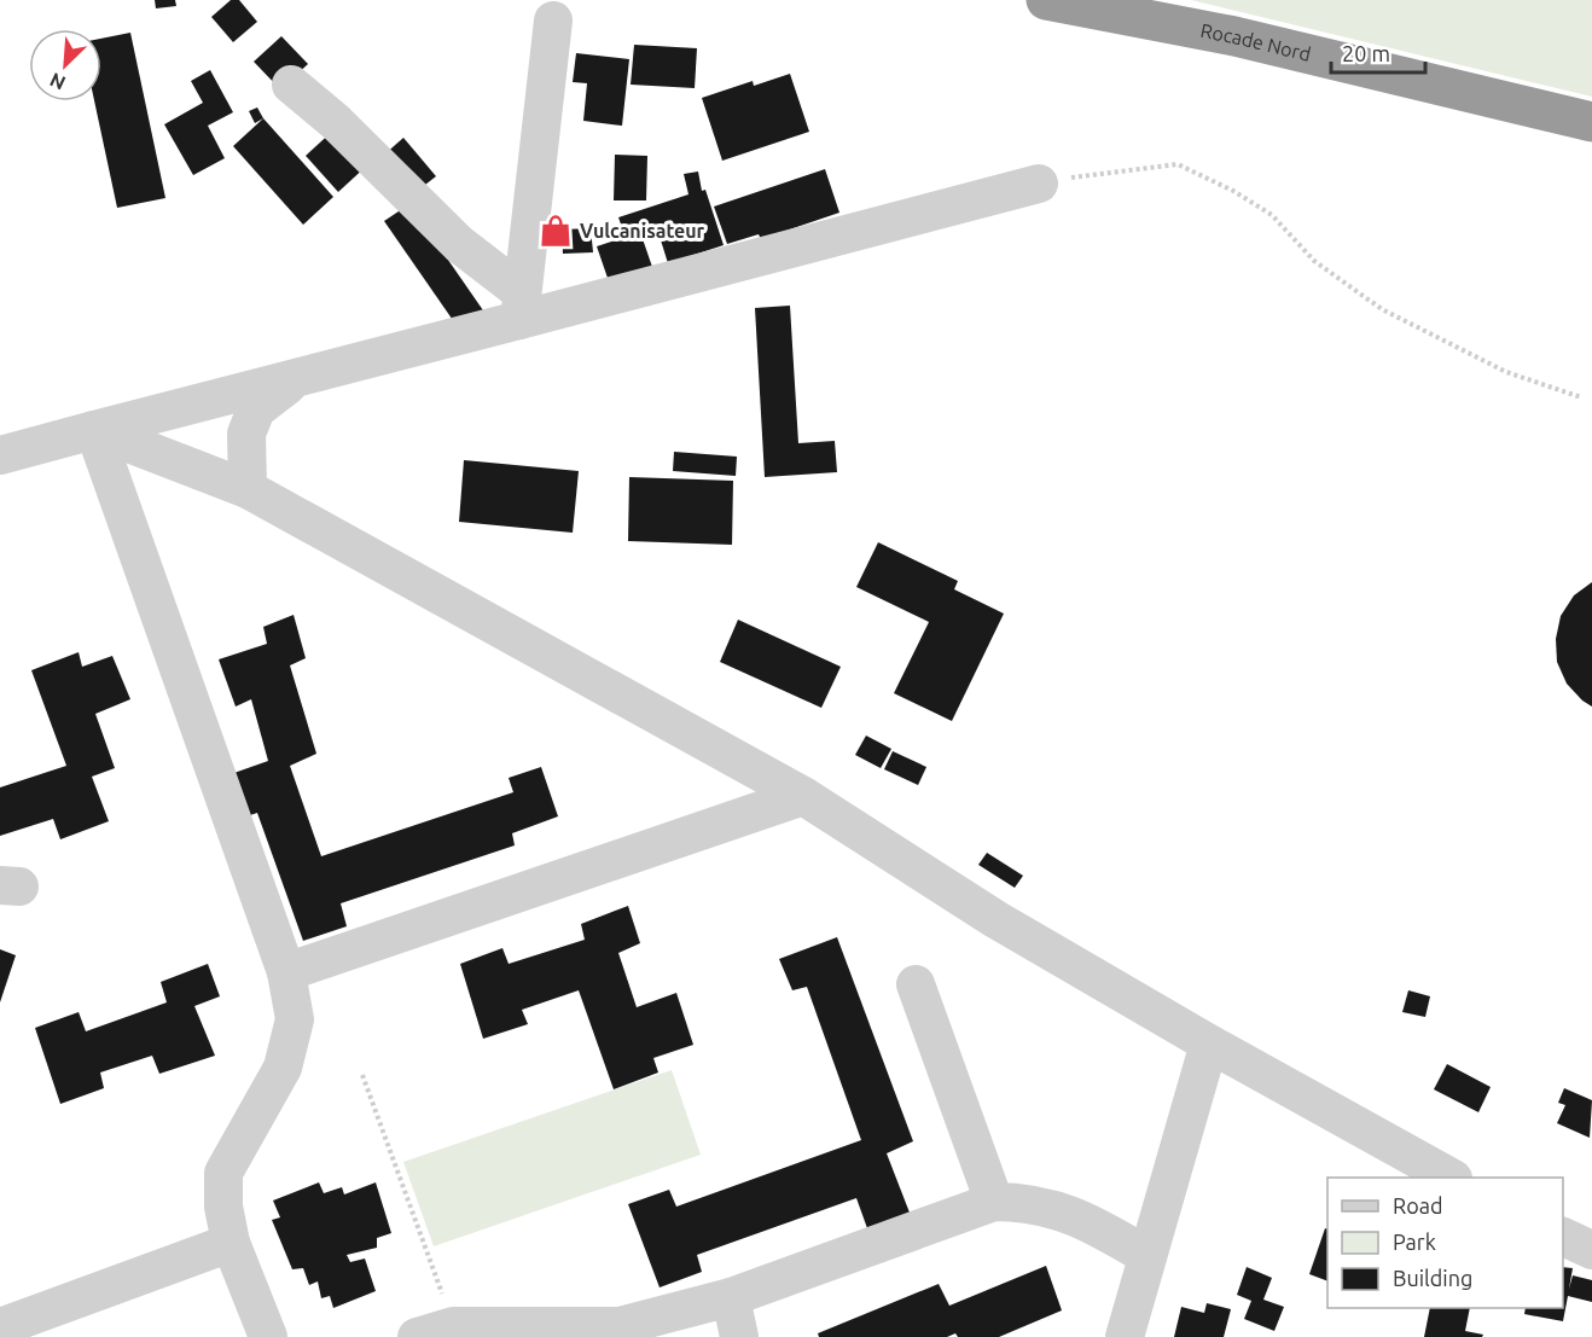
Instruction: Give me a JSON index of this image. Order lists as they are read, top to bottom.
{
  "streets": {
    "highway": ["Rocade Nord"]
  },
  "places": {
    "shop": ["Vulcanisateur"]
  },
  "legend": ["Road", "Park", "Building"],
  "scale_bar": "20 m",
  "north": "bottom left"
}
